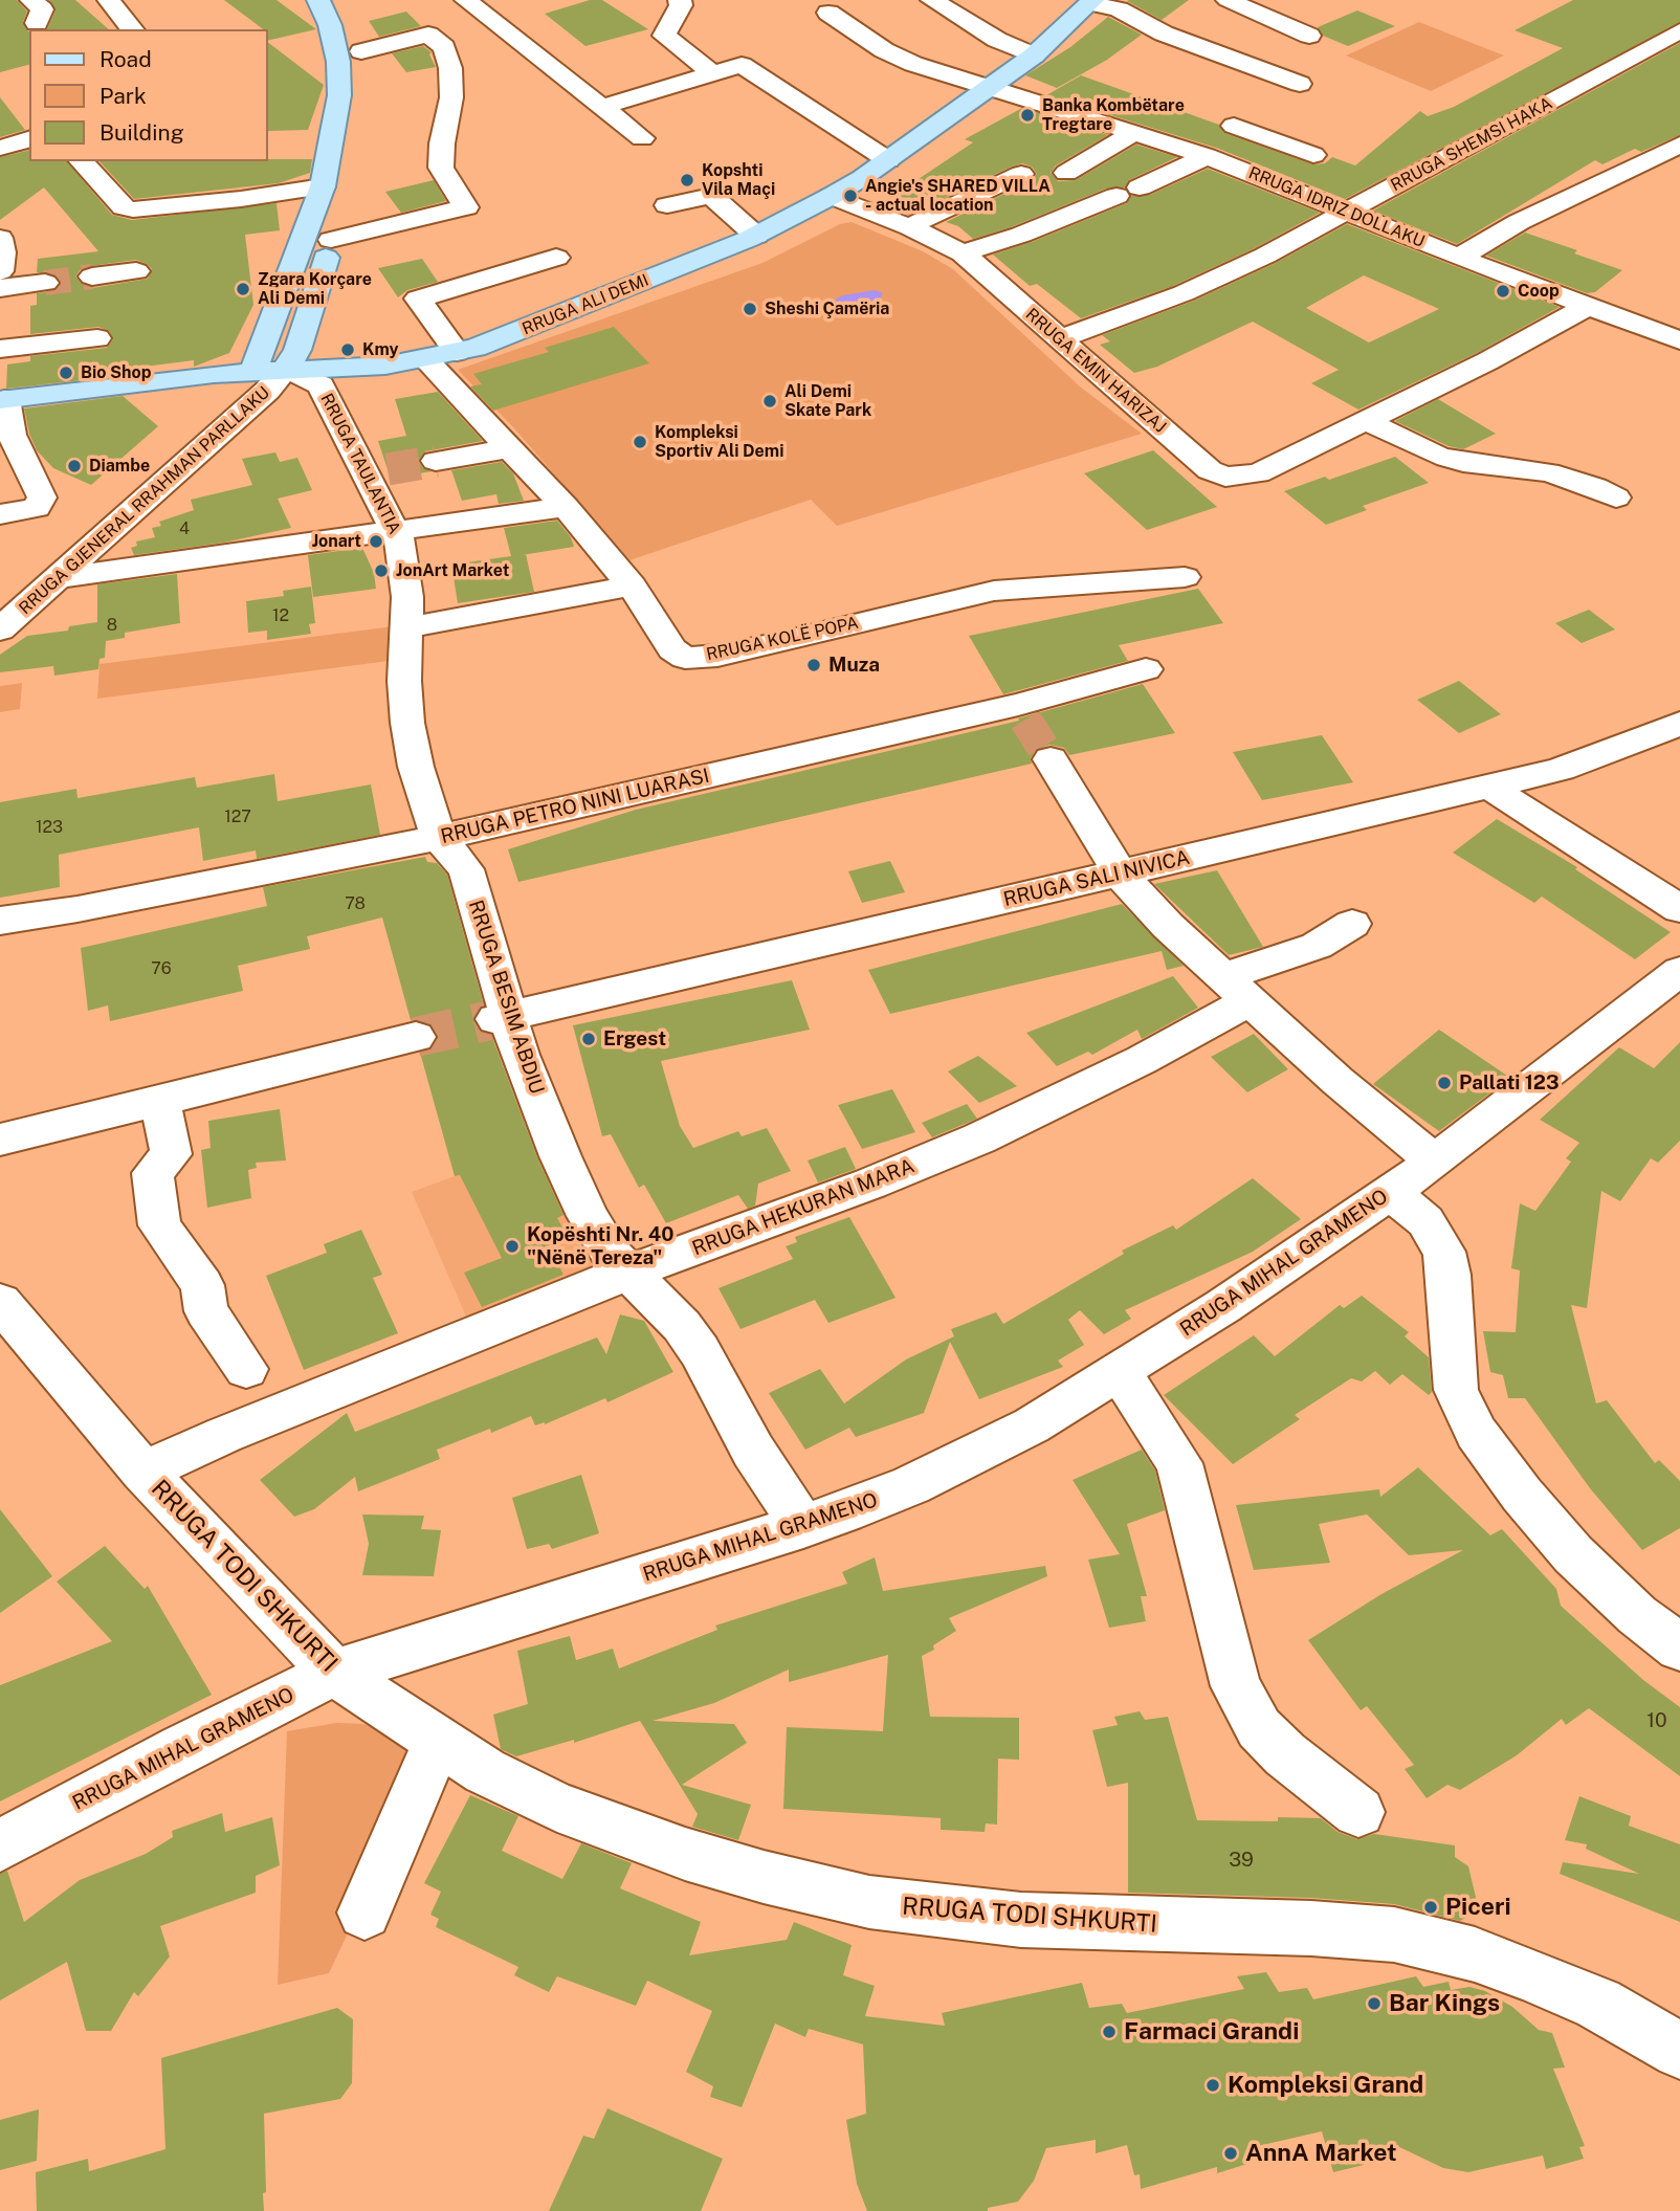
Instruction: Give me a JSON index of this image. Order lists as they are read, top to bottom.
{
  "streets": {
    "main road": ["RRUGA ALI DEMI"],
    "street": [
      "RRUGA SHEMSI HAKA",
      "RRUGA IDRIZ DOLLAKU",
      "RRUGA EMIN HARIZAJ",
      "RRUGA TAULANTIA",
      "RRUGA GJENERAL RRAHMAN PARLLAKU",
      "RRUGA KOLË POPA",
      "RRUGA PETRO NINI LUARASI",
      "RRUGA SALI NIVICA",
      "RRUGA BESIM ABDIU",
      "RRUGA HEKURAN MARA",
      "RRUGA MIHAL GRAMENO",
      "RRUGA TODI SHKURTI"
    ]
  },
  "crossings": [
    ["RRUGA SHEMSI HAKA", "RRUGA IDRIZ DOLLAKU"],
    ["RRUGA SHEMSI HAKA", "RRUGA EMIN HARIZAJ"],
    ["RRUGA IDRIZ DOLLAKU", "RRUGA ALI DEMI"],
    ["RRUGA IDRIZ DOLLAKU", "RRUGA EMIN HARIZAJ"],
    ["RRUGA ALI DEMI", "RRUGA EMIN HARIZAJ"],
    ["RRUGA ALI DEMI", "RRUGA TAULANTIA"],
    ["RRUGA ALI DEMI", "RRUGA GJENERAL RRAHMAN PARLLAKU"],
    ["RRUGA ALI DEMI", "RRUGA KOLË POPA"],
    ["RRUGA TAULANTIA", "RRUGA GJENERAL RRAHMAN PARLLAKU"],
    ["RRUGA TAULANTIA", "RRUGA PETRO NINI LUARASI"],
    ["RRUGA TAULANTIA", "RRUGA BESIM ABDIU"],
    ["RRUGA PETRO NINI LUARASI", "RRUGA BESIM ABDIU"],
    ["RRUGA SALI NIVICA", "RRUGA BESIM ABDIU"],
    ["RRUGA BESIM ABDIU", "RRUGA HEKURAN MARA"],
    ["RRUGA BESIM ABDIU", "RRUGA MIHAL GRAMENO"],
    ["RRUGA HEKURAN MARA", "RRUGA TODI SHKURTI"],
    ["RRUGA MIHAL GRAMENO", "RRUGA TODI SHKURTI"]
  ],
  "places": [
    "Banka Kombëtare Tregtare",
    "Kopshti Vila Maçi",
    "Angie's SHARED VILLA - actual location",
    "Zgara Korçare Ali Demi",
    "Coop",
    "Sheshi Çamëria",
    "Kmy",
    "Bio Shop",
    "Ali Demi Skate Park",
    "Kompleksi Sportiv Ali Demi",
    "Diambe",
    "Jonart",
    "JonArt Market",
    "Muza",
    "Ergest",
    "Pallati 123",
    "Kopështi Nr. 40 \"Nënë Tereza\"",
    "Piceri",
    "Bar Kings",
    "Farmaci Grandi",
    "Kompleksi Grand",
    "AnnA Market"
  ],
  "house_numbers": [
    "4",
    "12",
    "8",
    "127",
    "123",
    "78",
    "76",
    "10",
    "39"
  ],
  "legend": ["Road", "Park", "Building"]
}
